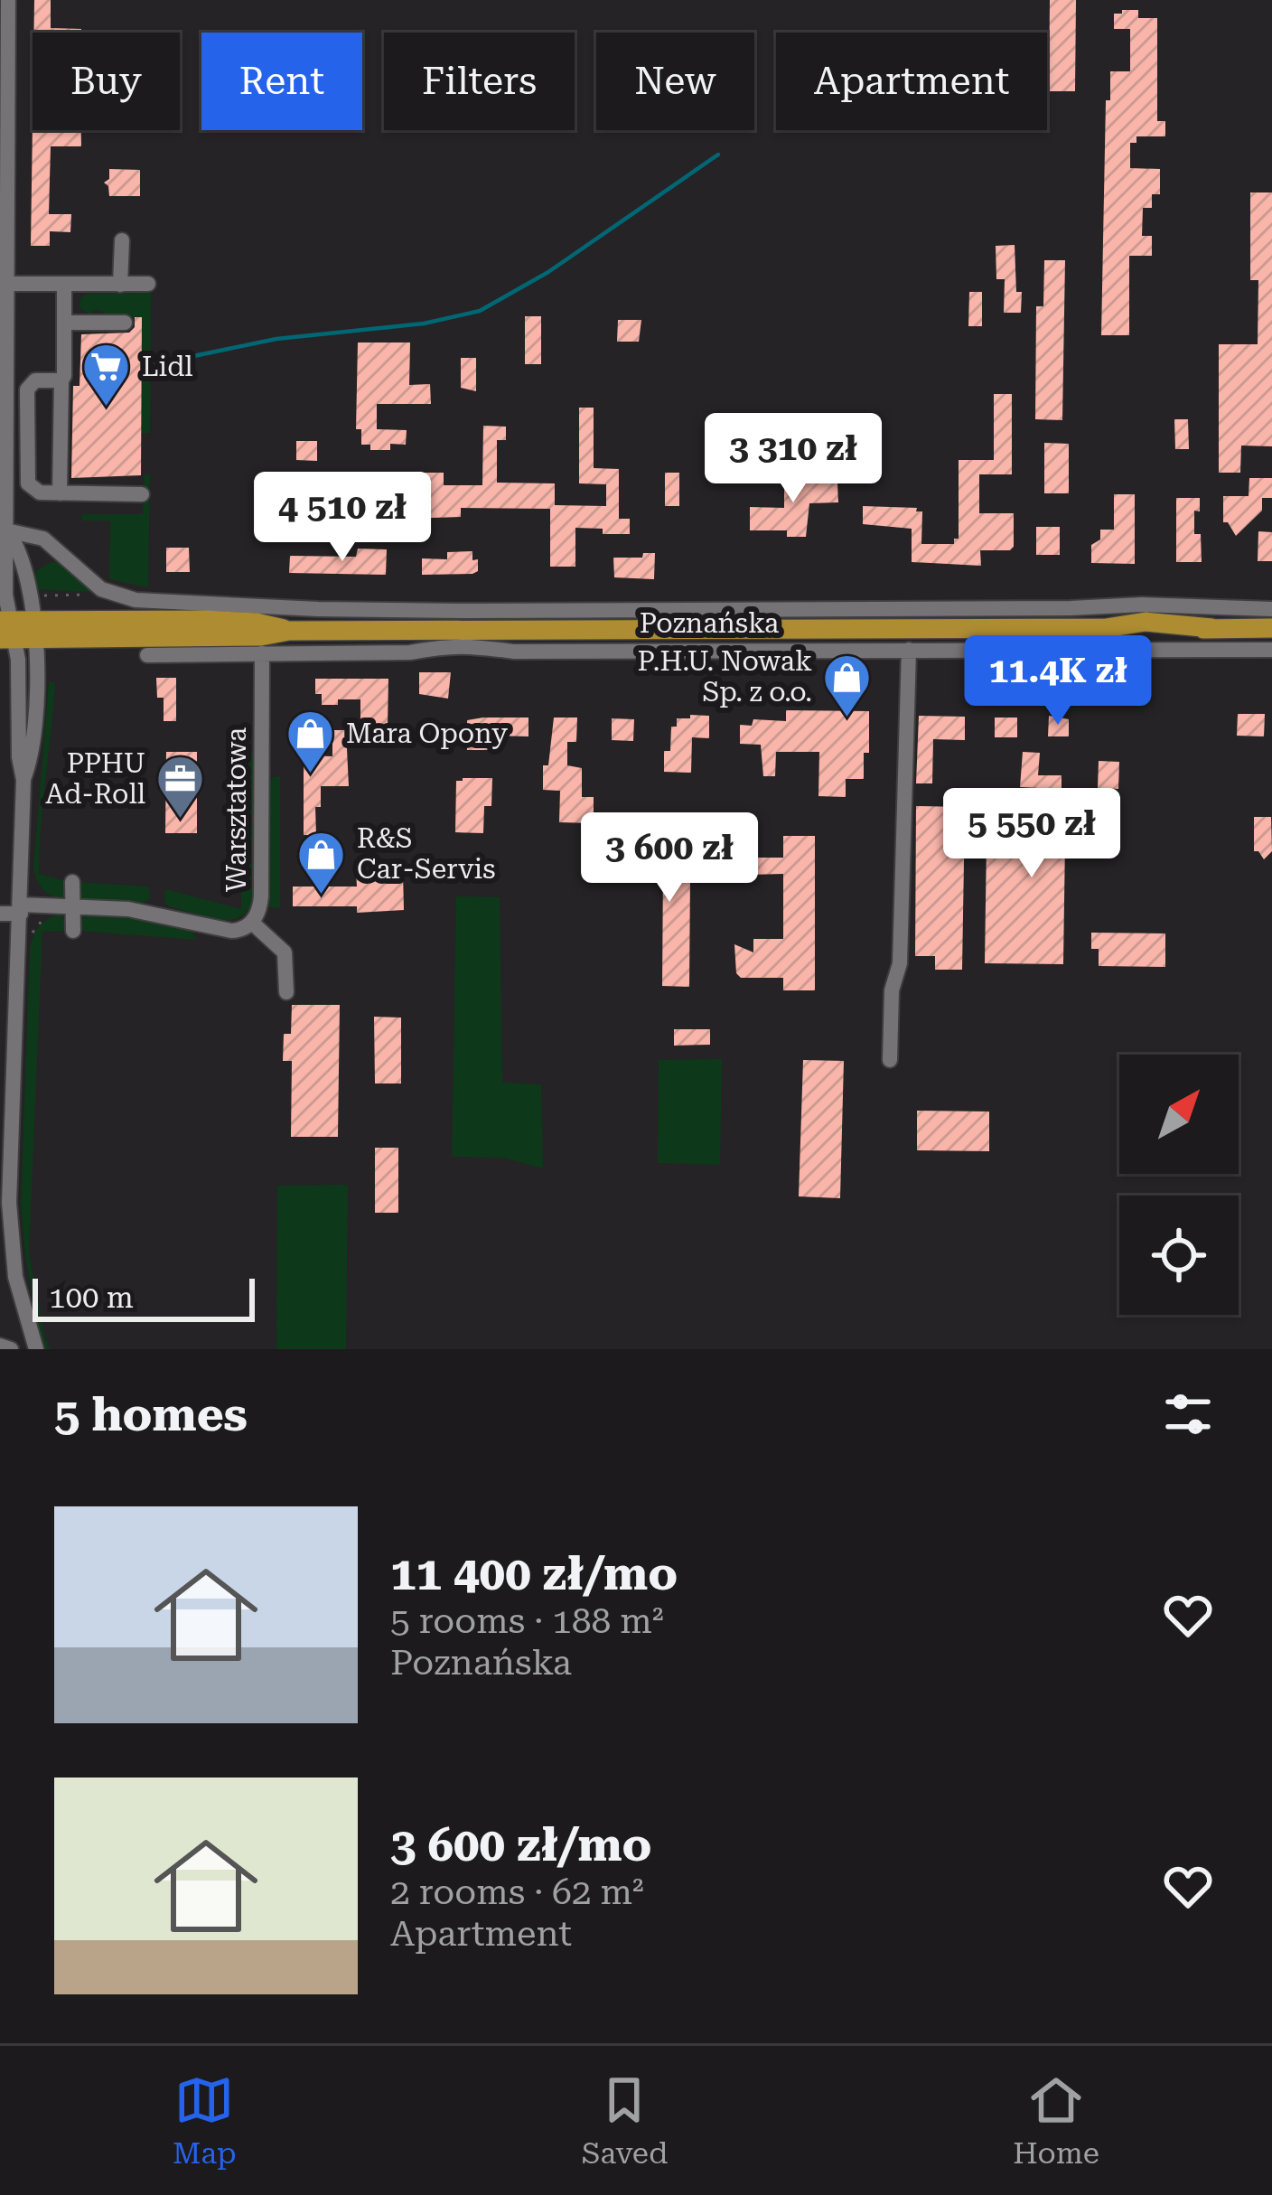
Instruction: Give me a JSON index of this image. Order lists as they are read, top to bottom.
{
  "streets": {
    "main road": ["Poznańska"],
    "street": ["Warsztatowa"]
  },
  "crossings": [
    ["Poznańska", "Warsztatowa"]
  ],
  "places": {
    "supermarket": ["Lidl"],
    "shop": ["P.H.U. Nowak Sp. z o.o.", "Mara Opony", "R&S Car-Servis"],
    "office": ["PPHU Ad-Roll"]
  },
  "scale_bar": "100 m",
  "north": "top right",
  "page": {
    "chip": [
      "Buy",
      "Rent",
      "Filters",
      "New",
      "Apartment"
    ],
    "price": [
      "3 310 zł",
      "4 510 zł",
      "11.4K zł",
      "5 550 zł",
      "3 600 zł"
    ],
    "scale": "100 m",
    "heading": "5 homes",
    "list": [
      {
        "name": "11 400 zł/mo",
        "note": "5 rooms · 188 m² · Poznańska"
      },
      {
        "name": "3 600 zł/mo",
        "note": "2 rooms · 62 m² · Apartment"
      }
    ],
    "tabs": ["Map", "Saved", "Home"]
  }
}
